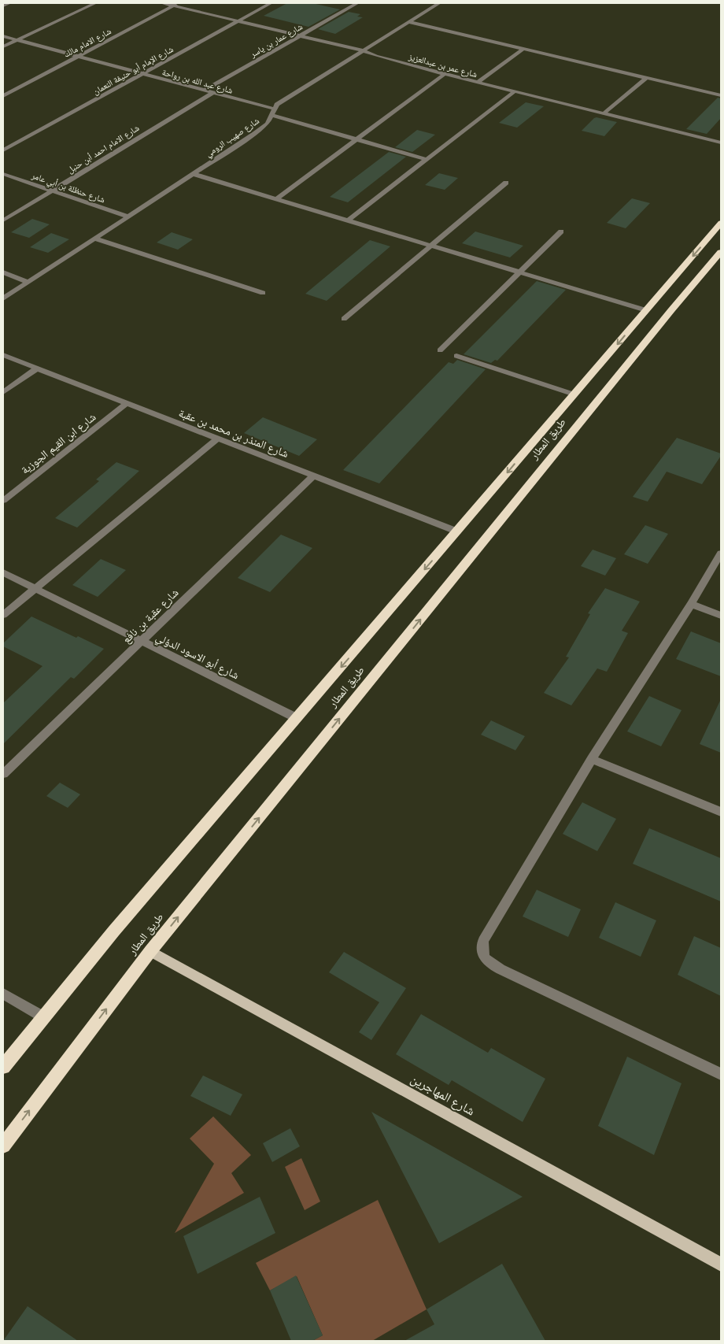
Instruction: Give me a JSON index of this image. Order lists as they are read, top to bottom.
{
  "streets": {
    "highway": ["طريق المطار"],
    "main road": ["شارع المهاجرين"],
    "street": [
      "شارع عمار بن ياسر",
      "شارع الامام مالك",
      "شارع عمر بن عبدالعزيز",
      "شارع الإمام أبو حنيفة النعمان",
      "شارع عبد الله بن رواحة",
      "شارع صهيب الرومي",
      "شارع الامام احمد أبن حنبل",
      "شارع حنظلة بن أبي عامر",
      "شارع المنذر بن محمد بن عقبة",
      "شارع ابن القيم الجوزية",
      "شارع عقبة بن نافع",
      "شارع أبو الاسود الدؤلي"
    ]
  },
  "crossings": [
    ["شارع عمار بن ياسر", "شارع عمر بن عبدالعزيز"],
    ["شارع عمار بن ياسر", "شارع عبد الله بن رواحة"],
    ["شارع الامام مالك", "شارع عمر بن عبدالعزيز"],
    ["شارع الامام مالك", "شارع عبد الله بن رواحة"],
    ["شارع عمر بن عبدالعزيز", "شارع الإمام أبو حنيفة النعمان"],
    ["شارع عمر بن عبدالعزيز", "شارع صهيب الرومي"],
    ["شارع الإمام أبو حنيفة النعمان", "شارع عبد الله بن رواحة"],
    ["شارع عبد الله بن رواحة", "شارع صهيب الرومي"],
    ["شارع عبد الله بن رواحة", "شارع الامام احمد أبن حنبل"],
    ["شارع صهيب الرومي", "شارع حنظلة بن أبي عامر"],
    ["شارع الامام احمد أبن حنبل", "شارع حنظلة بن أبي عامر"],
    ["شارع المنذر بن محمد بن عقبة", "طريق المطار"],
    ["شارع المنذر بن محمد بن عقبة", "شارع ابن القيم الجوزية"],
    ["شارع المنذر بن محمد بن عقبة", "شارع عقبة بن نافع"],
    ["طريق المطار", "شارع أبو الاسود الدؤلي"],
    ["طريق المطار", "شارع المهاجرين"],
    ["شارع عقبة بن نافع", "شارع أبو الاسود الدؤلي"]
  ]
}
